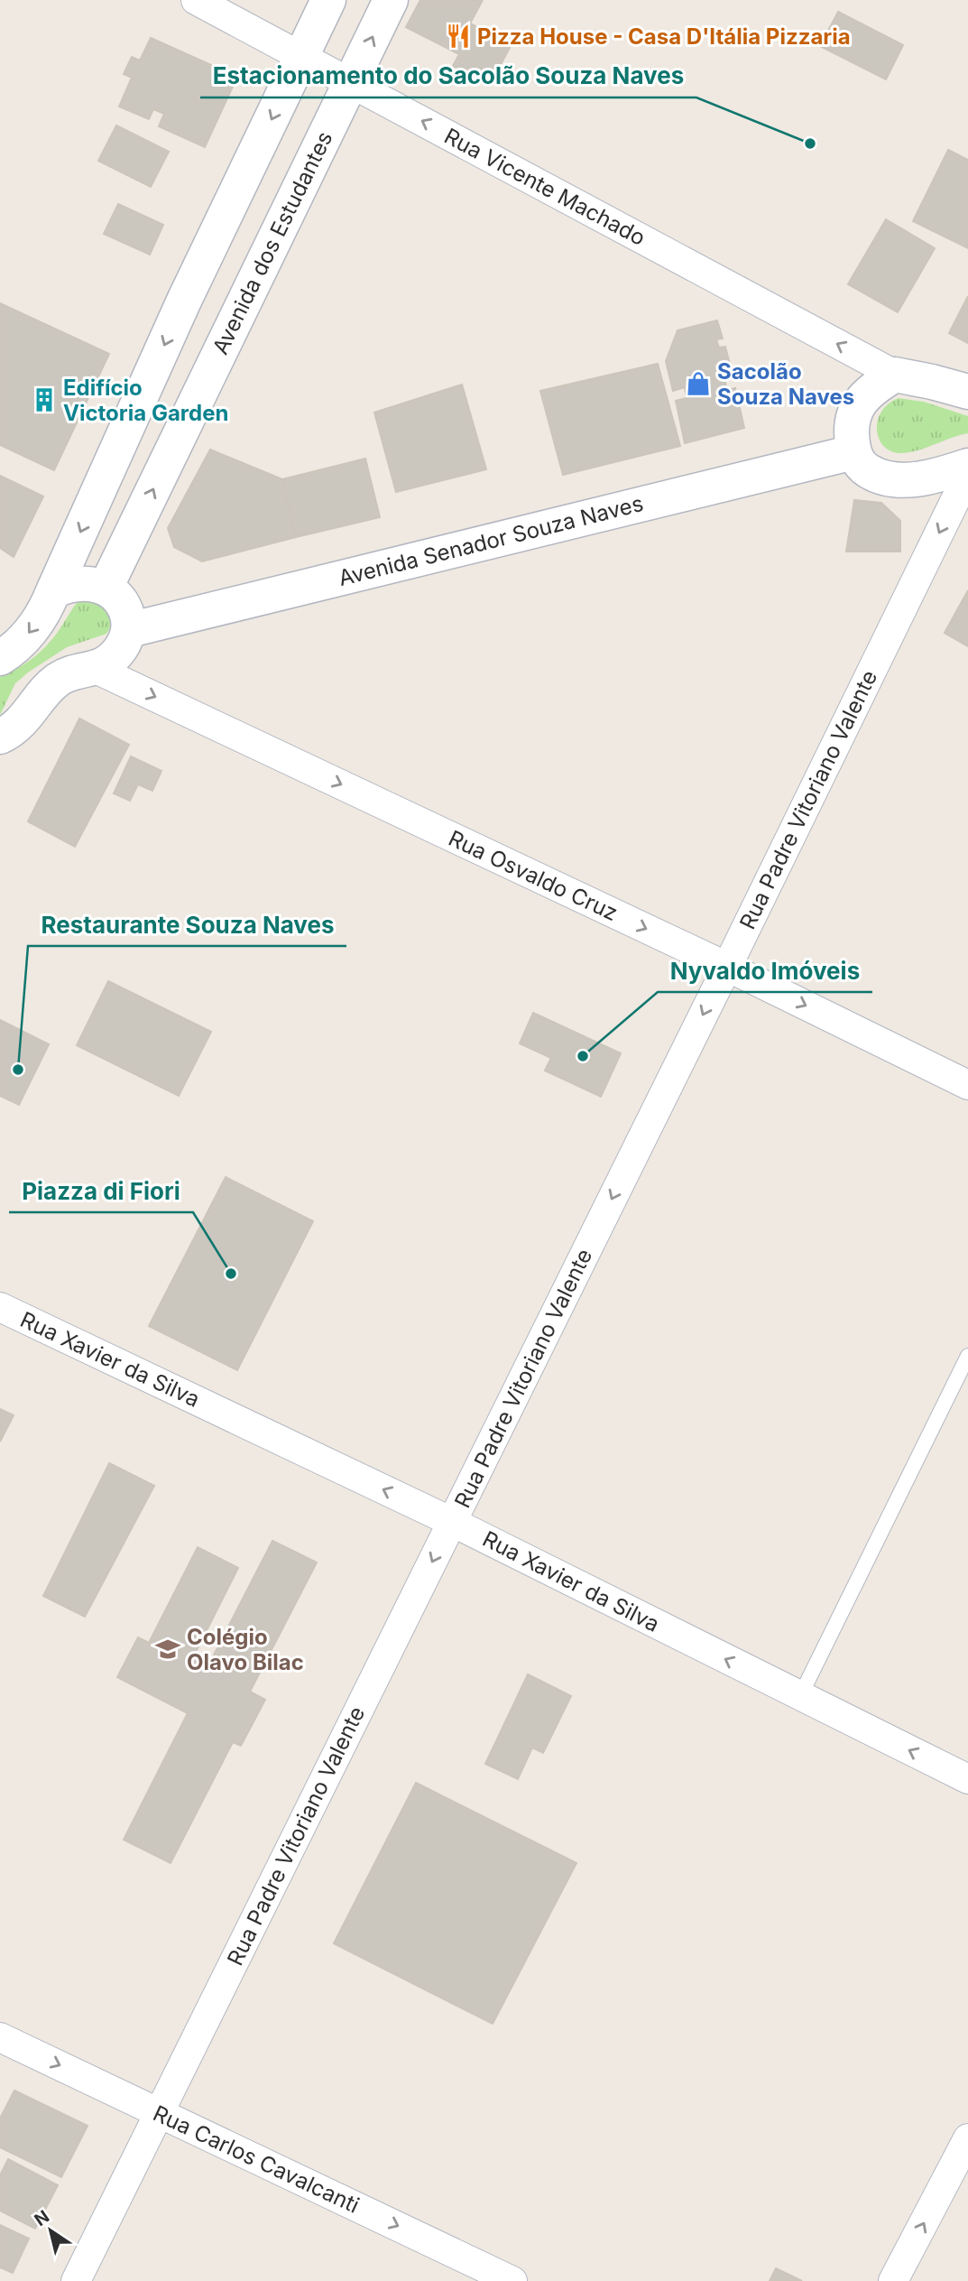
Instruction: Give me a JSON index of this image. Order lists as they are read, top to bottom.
{
  "streets": {
    "street": [
      "Rua Vicente Machado",
      "Avenida dos Estudantes",
      "Avenida Senador Souza Naves",
      "Rua Padre Vitoriano Valente",
      "Rua Osvaldo Cruz",
      "Rua Xavier da Silva",
      "Rua Carlos Cavalcanti"
    ]
  },
  "crossings": [
    ["Rua Vicente Machado", "Avenida dos Estudantes"],
    ["Rua Padre Vitoriano Valente", "Rua Osvaldo Cruz"],
    ["Rua Padre Vitoriano Valente", "Rua Xavier da Silva"],
    ["Rua Padre Vitoriano Valente", "Rua Carlos Cavalcanti"]
  ],
  "one_way": [
    "Rua Vicente Machado",
    "Rua Padre Vitoriano Valente",
    "Rua Osvaldo Cruz",
    "Rua Xavier da Silva",
    "Rua Carlos Cavalcanti"
  ],
  "places": {
    "restaurant": ["Pizza House - Casa D'Itália Pizzaria"],
    "other": [
      "Estacionamento do Sacolão Souza Naves",
      "Nyvaldo Imóveis",
      "Restaurante Souza Naves",
      "Piazza di Fiori"
    ],
    "shop": ["Sacolão Souza Naves"],
    "building": ["Edifício Victoria Garden"],
    "school or university": ["Colégio Olavo Bilac"]
  },
  "north": "top left"
}
